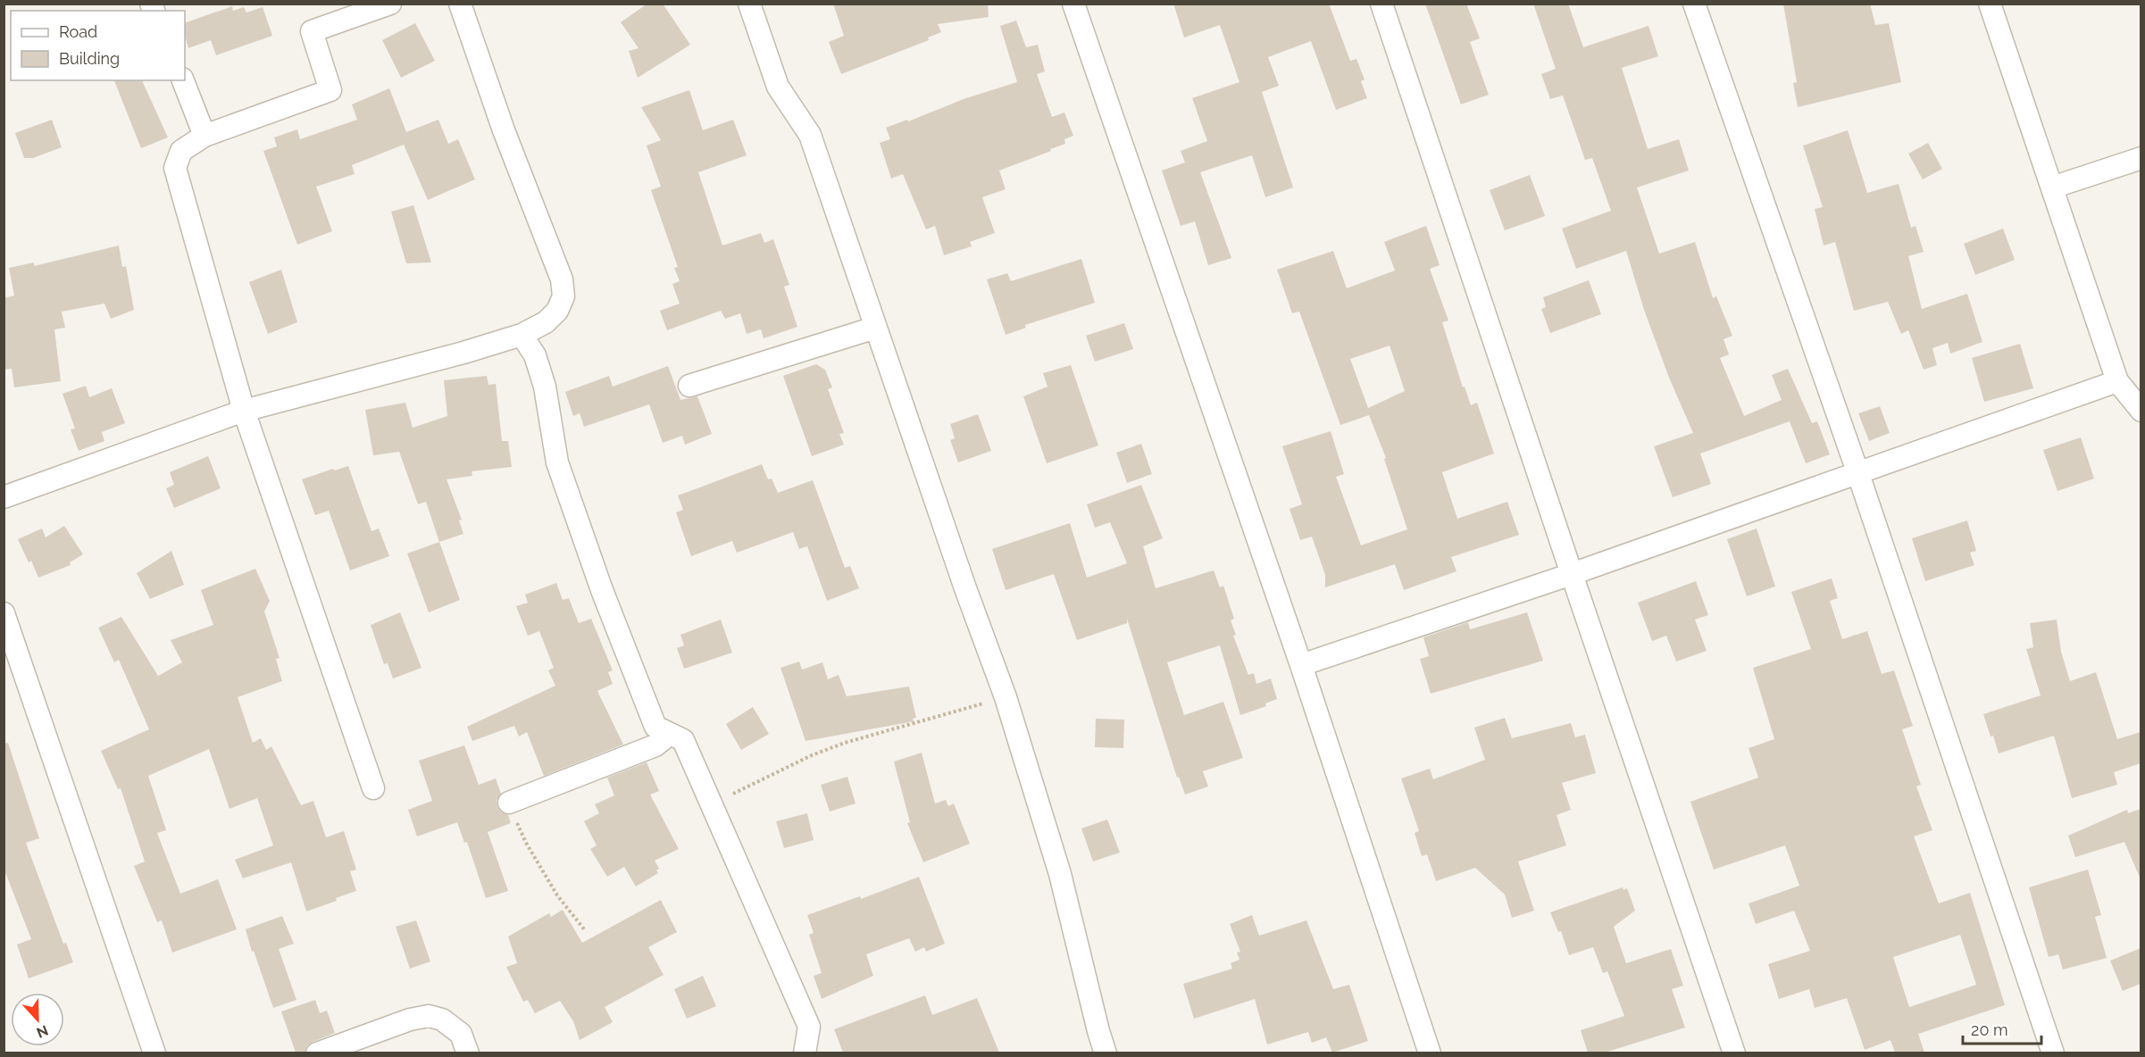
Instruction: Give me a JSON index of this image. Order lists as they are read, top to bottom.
{
  "legend": ["Road", "Building"],
  "scale_bar": "20 m",
  "north": "bottom"
}
